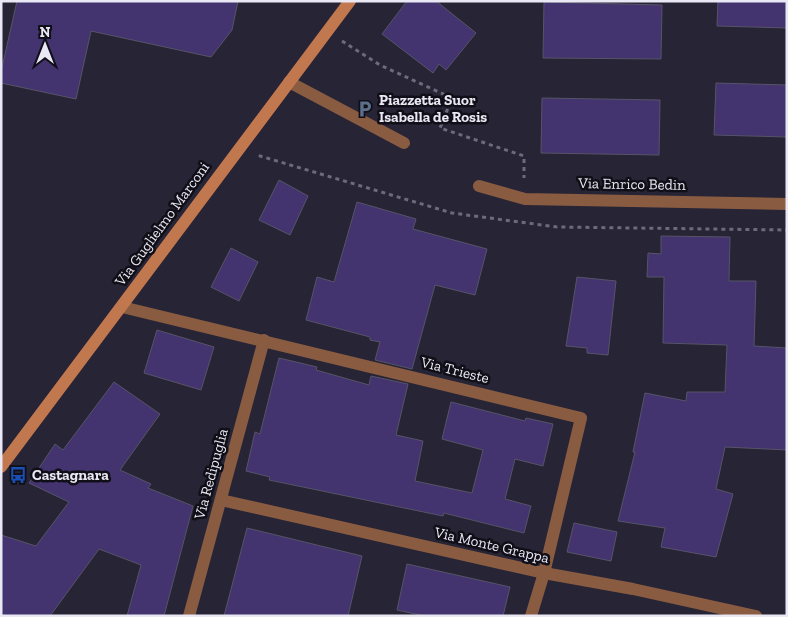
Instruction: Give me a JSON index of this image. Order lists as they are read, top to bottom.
{
  "streets": {
    "main road": ["Via Guglielmo Marconi"],
    "street": [
      "Via Enrico Bedin",
      "Via Trieste",
      "Via Redipuglia",
      "Via Monte Grappa"
    ]
  },
  "crossings": [
    ["Via Guglielmo Marconi", "Via Trieste"],
    ["Via Trieste", "Via Redipuglia"],
    ["Via Trieste", "Via Monte Grappa"],
    ["Via Redipuglia", "Via Monte Grappa"]
  ],
  "places": {
    "parking": ["Piazzetta Suor Isabella de Rosis"],
    "bus stop": ["Castagnara"]
  },
  "north": "top"
}
